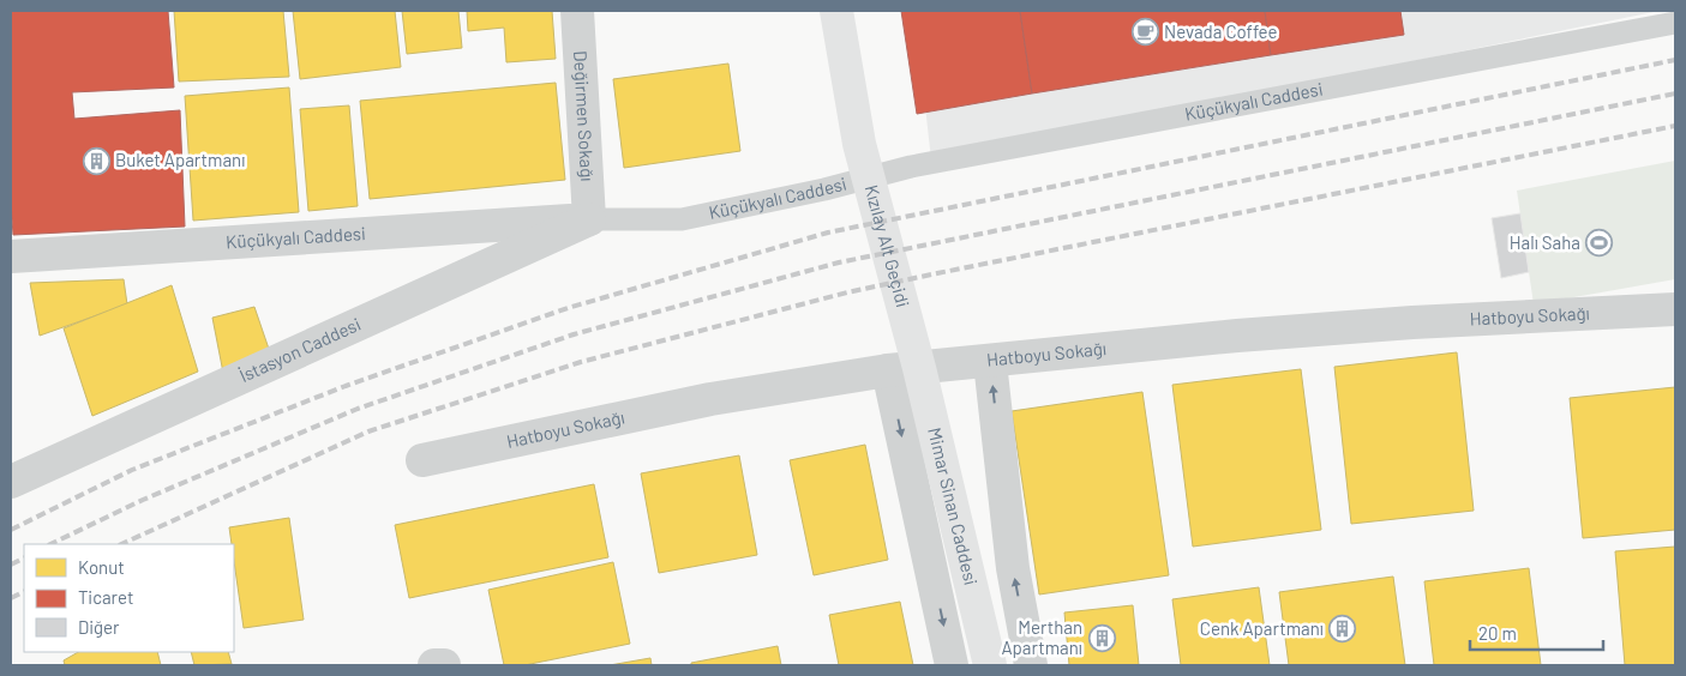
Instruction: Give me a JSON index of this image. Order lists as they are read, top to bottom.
{
  "streets": {
    "main road": ["Kızılay Alt Geçidi", "Mimar Sinan Caddesi"],
    "street": [
      "Küçükyalı Caddesi",
      "Değirmen Sokağı",
      "Hatboyu Sokağı",
      "İstasyon Caddesi"
    ]
  },
  "crossings": [
    ["Küçükyalı Caddesi", "Değirmen Sokağı"],
    ["Küçükyalı Caddesi", "İstasyon Caddesi"],
    ["Değirmen Sokağı", "İstasyon Caddesi"],
    ["Kızılay Alt Geçidi", "Hatboyu Sokağı"],
    ["Kızılay Alt Geçidi", "Mimar Sinan Caddesi"],
    ["Hatboyu Sokağı", "Mimar Sinan Caddesi"]
  ],
  "places": {
    "cafe": ["Nevada Coffee"],
    "building": ["Buket Apartmanı", "Cenk Apartmanı", "Merthan Apartmanı"],
    "sports": ["Halı Saha"]
  },
  "legend": ["Konut", "Ticaret", "Diğer"],
  "scale_bar": "20 m"
}
